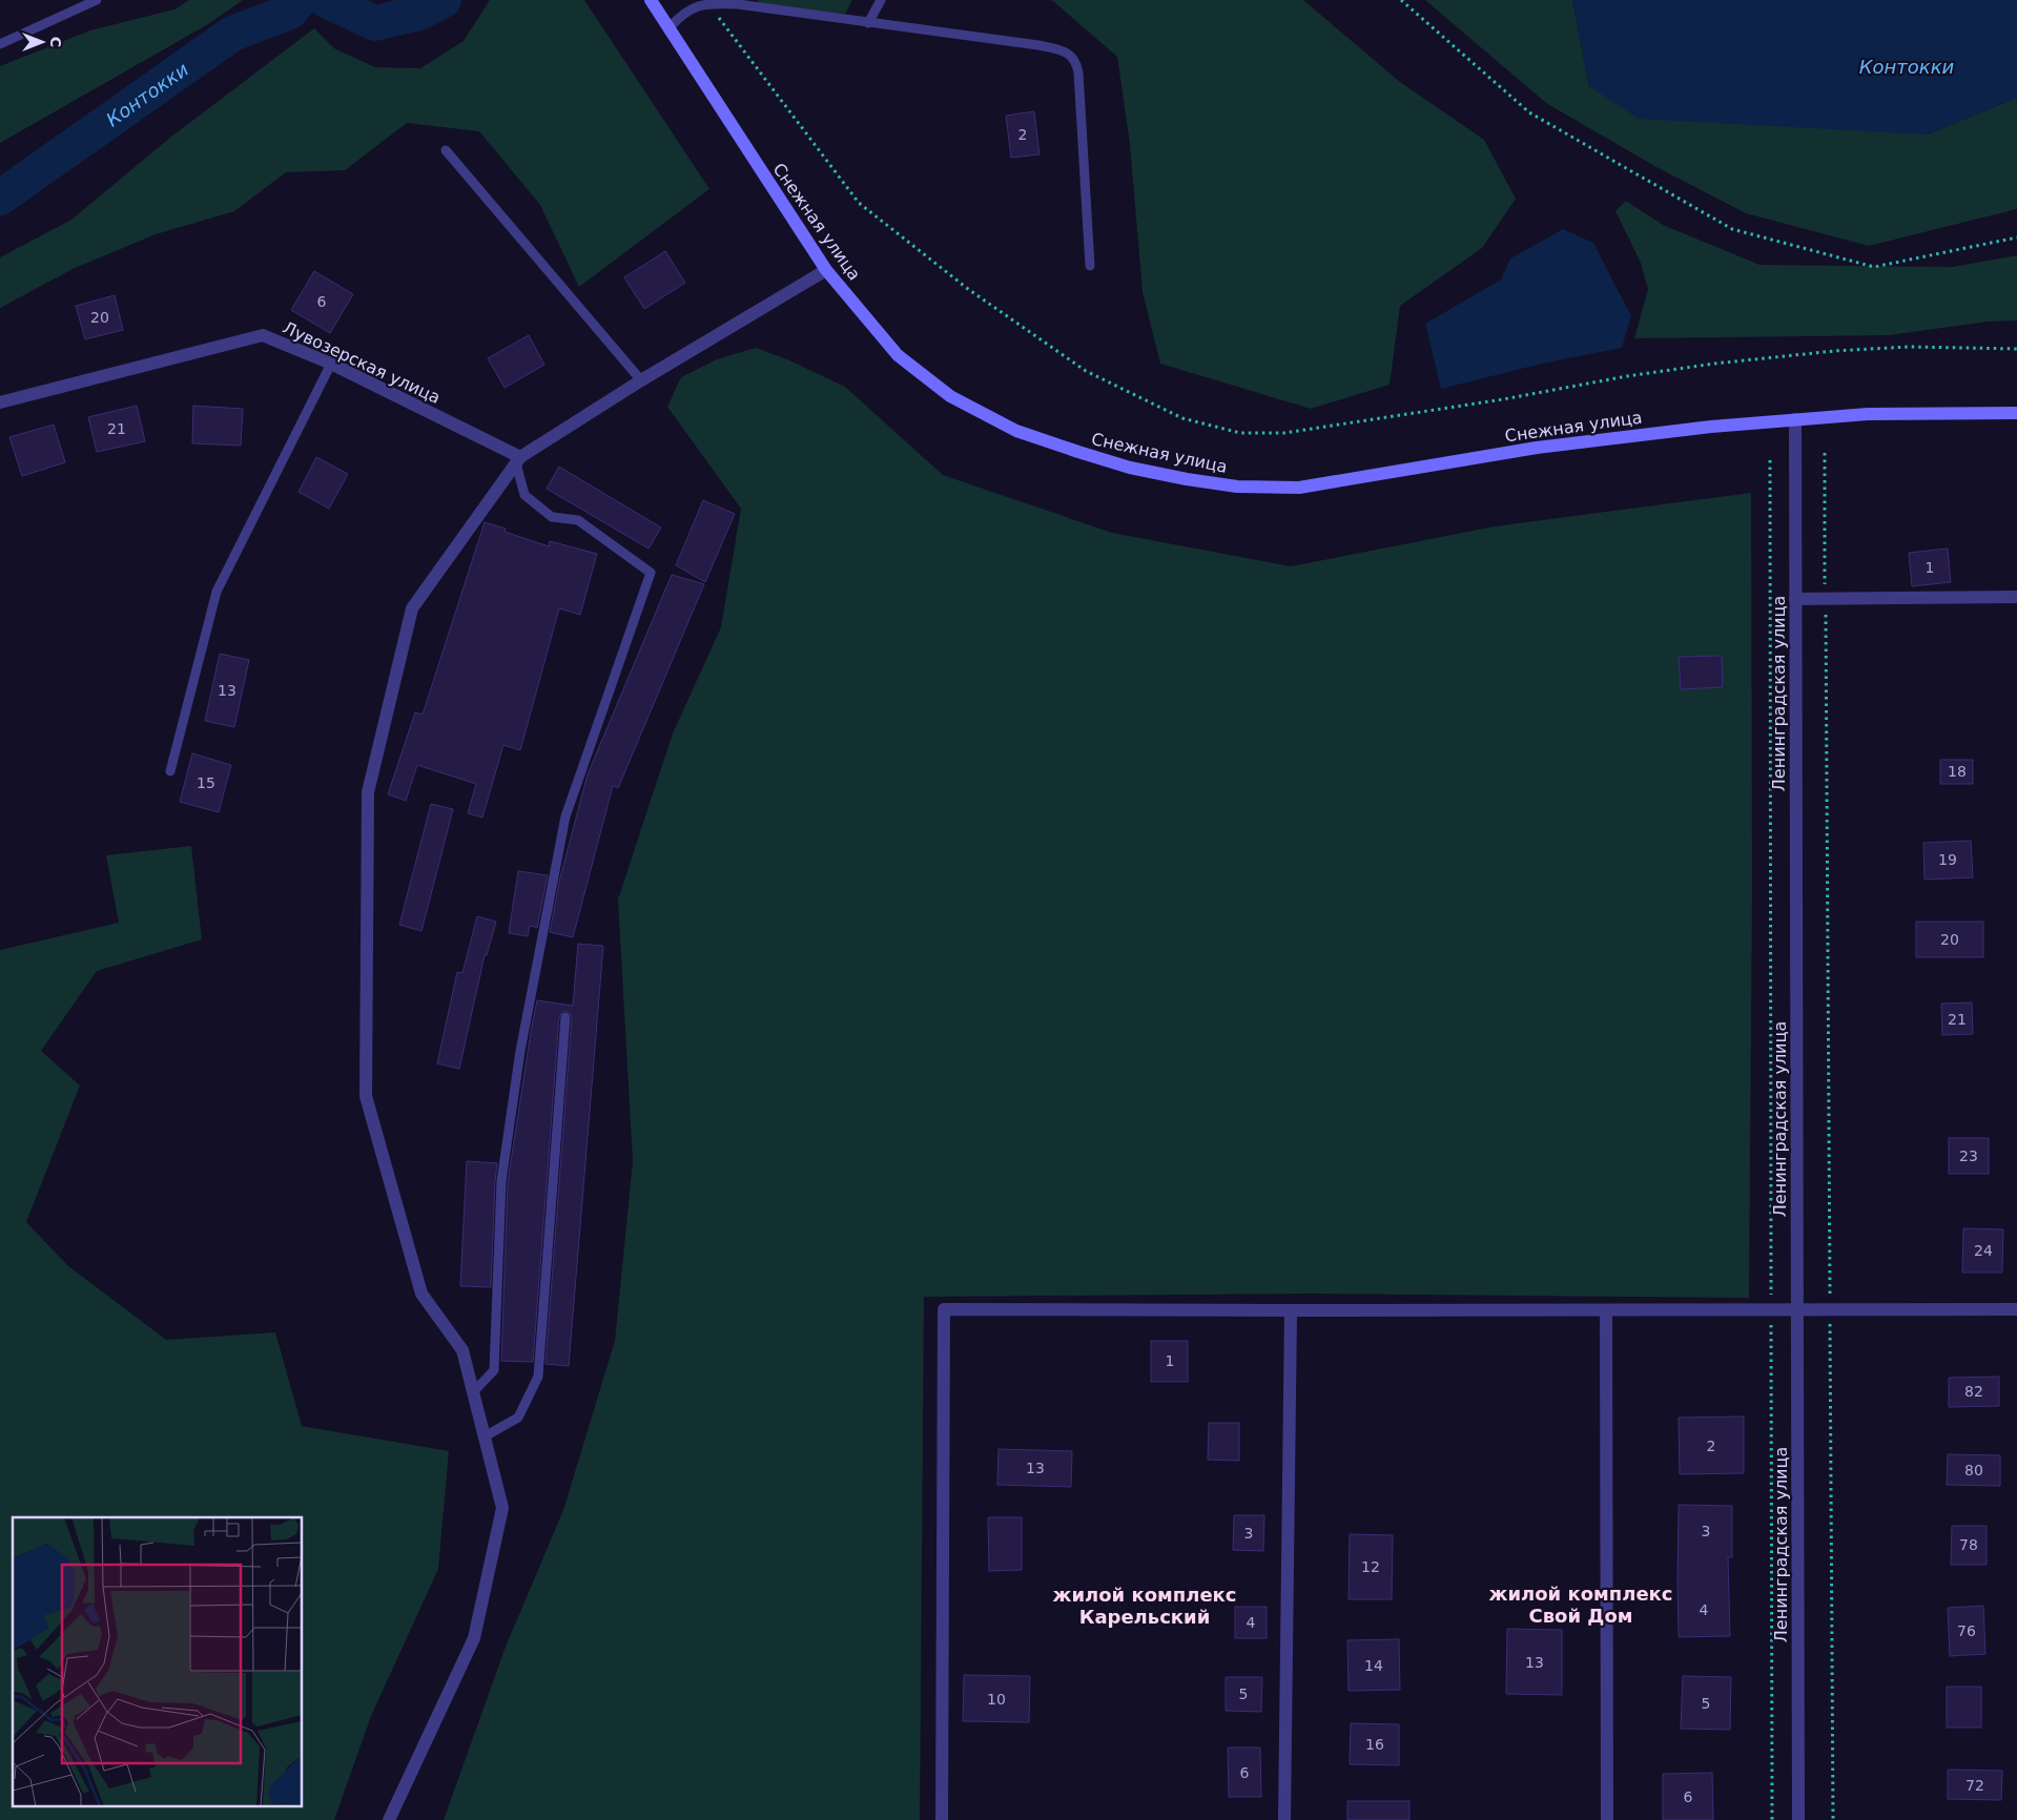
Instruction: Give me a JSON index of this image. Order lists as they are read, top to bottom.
{
  "streets": {
    "street": ["Снежная улица", "Лувозерская улица", "Ленинградская улица"]
  },
  "crossings": [
    ["Снежная улица", "Ленинградская улица"]
  ],
  "districts": ["жилой комплекс Свой Дом", "жилой комплекс Карельский"],
  "water": ["Контокки"],
  "house_numbers": [
    "2",
    "6",
    "20",
    "21",
    "1",
    "13",
    "18",
    "15",
    "19",
    "20",
    "21",
    "23",
    "24",
    "1",
    "82",
    "2",
    "13",
    "80",
    "3",
    "3",
    "78",
    "12",
    "4",
    "4",
    "76",
    "13",
    "14",
    "5",
    "10",
    "5",
    "16",
    "6",
    "72",
    "6"
  ],
  "north": "right"
}
